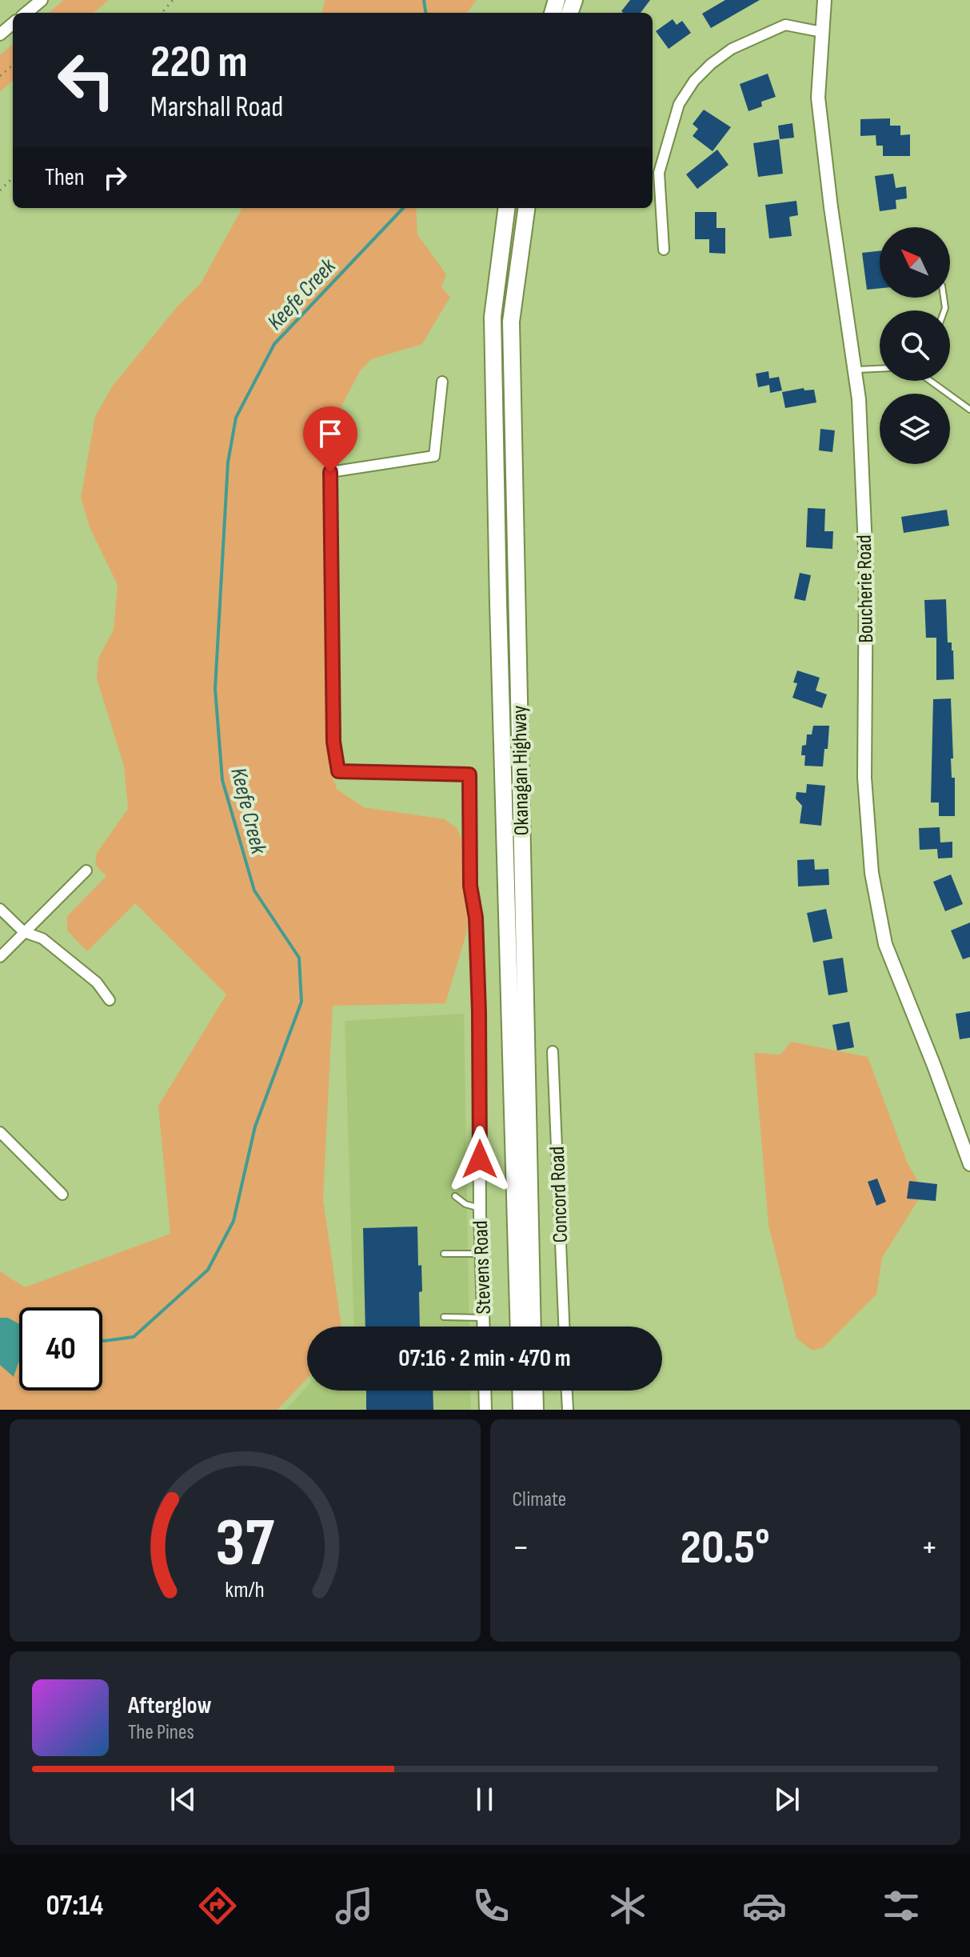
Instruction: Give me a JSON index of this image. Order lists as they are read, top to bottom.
{
  "streets": {
    "highway": ["Okanagan Highway"],
    "main road": ["Boucherie Road"],
    "street": ["Concord Road", "Stevens Road"]
  },
  "water": ["Keefe Creek"],
  "north": "top left",
  "page": {
    "turn": ["220 m", "Marshall Road"],
    "then": "Then",
    "limit": "40",
    "trip": "07:16 · 2 min · 470 m",
    "tile": "Climate",
    "heat": ["−", "20.5°", "+"],
    "song": ["Afterglow", "The Pines"],
    "tabs": "07:14",
    "gauge": ["37", "km/h"]
  }
}
